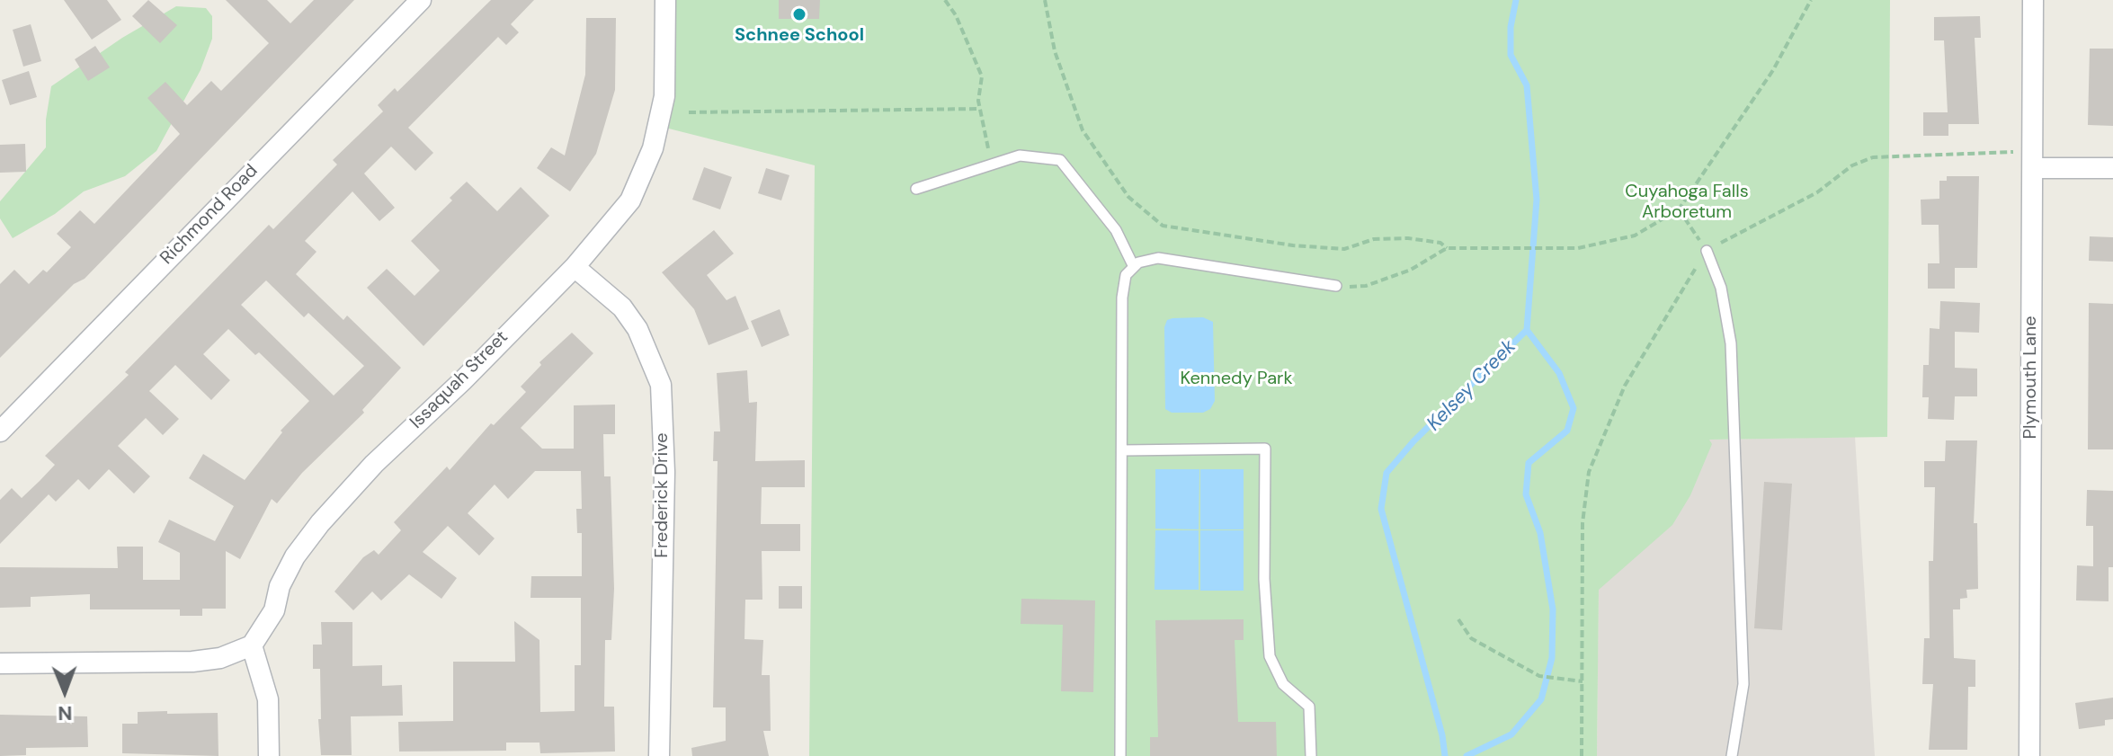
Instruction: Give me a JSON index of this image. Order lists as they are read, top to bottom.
{
  "streets": {
    "street": [
      "Richmond Road",
      "Plymouth Lane",
      "Issaquah Street",
      "Frederick Drive"
    ]
  },
  "crossings": [
    ["Issaquah Street", "Frederick Drive"]
  ],
  "water": ["Kelsey Creek"],
  "parks": ["Cuyahoga Falls Arboretum", "Kennedy Park"],
  "places": ["Schnee School"],
  "north": "bottom"
}
